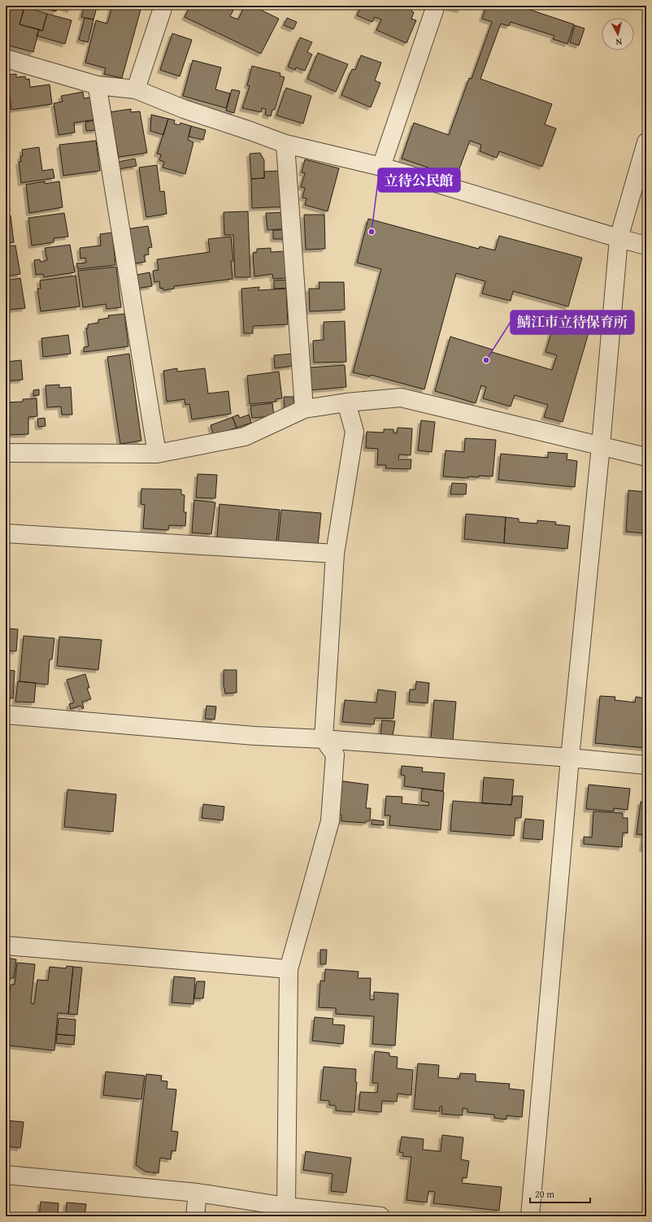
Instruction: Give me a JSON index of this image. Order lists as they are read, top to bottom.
{
  "places": ["立待公民館", "鯖江市立待保育所"],
  "scale_bar": "20 m",
  "north": "bottom"
}
